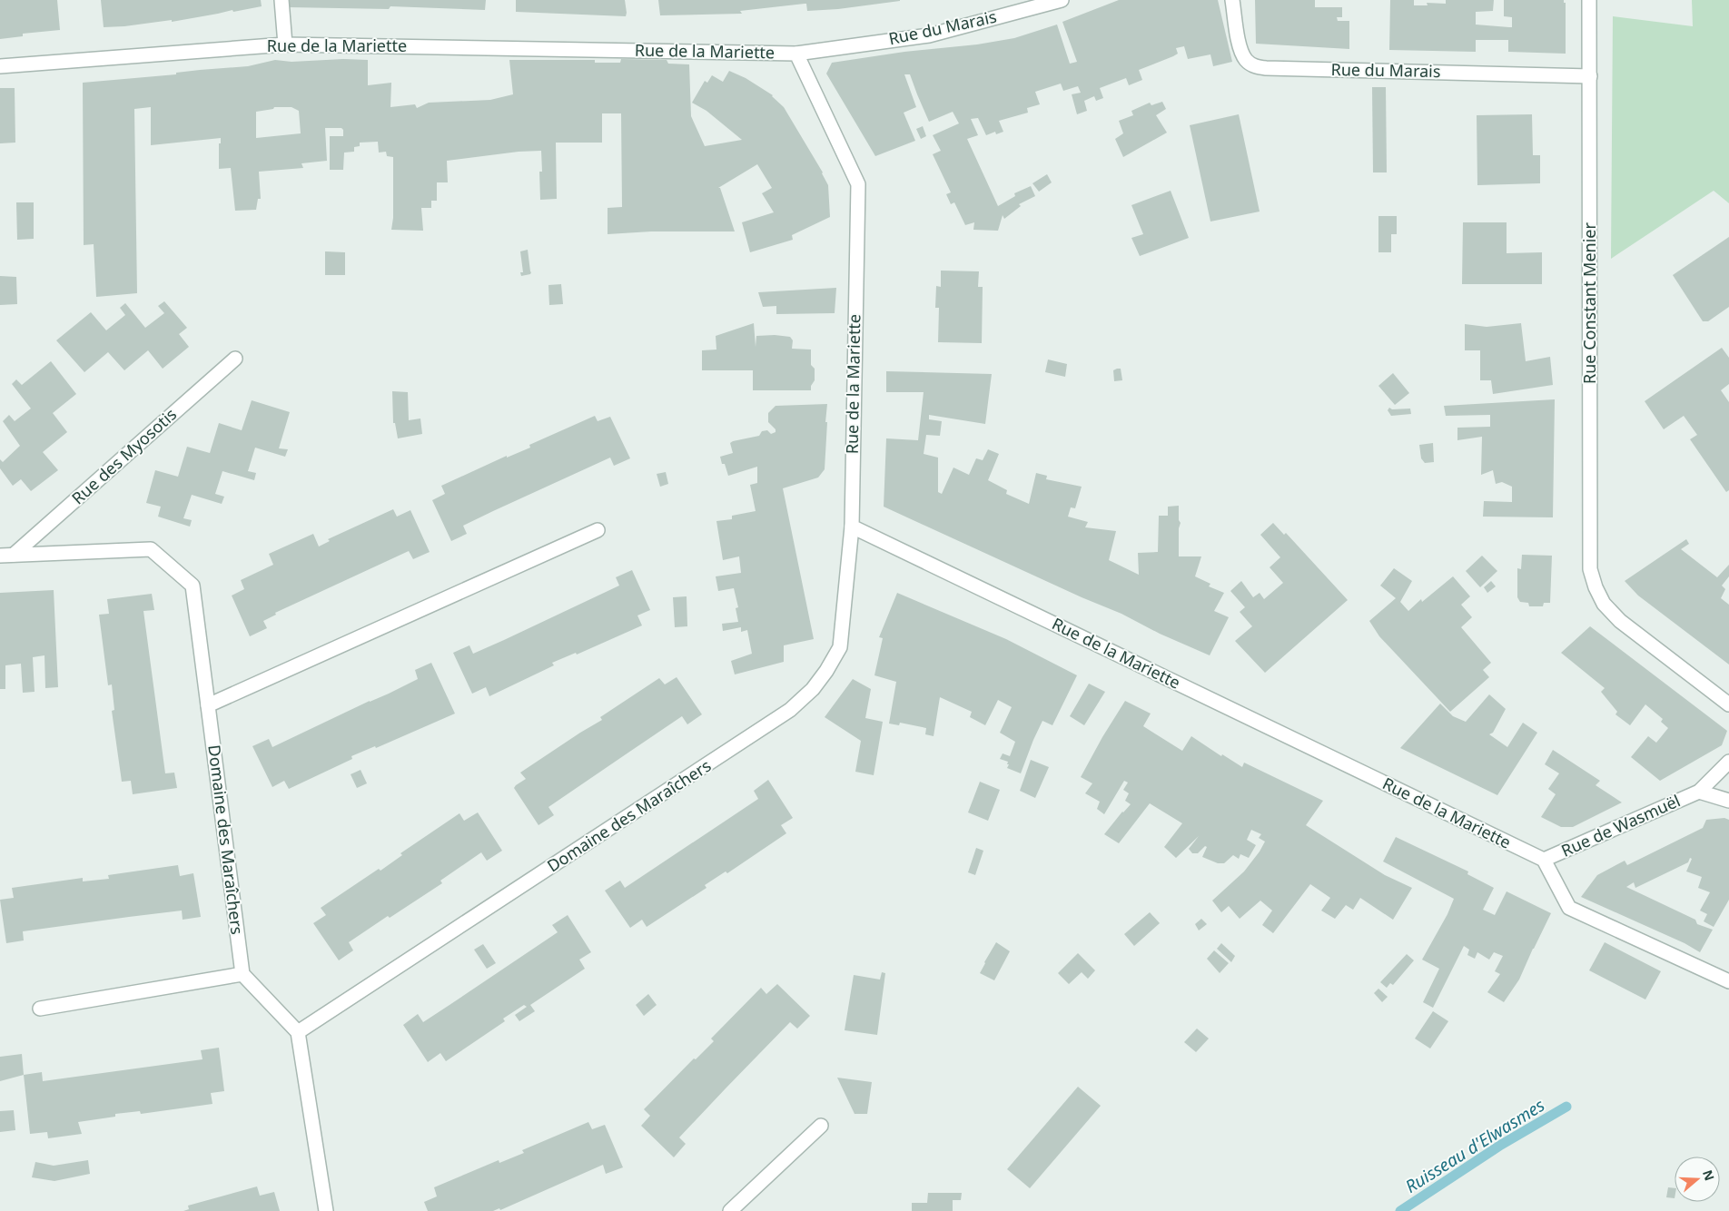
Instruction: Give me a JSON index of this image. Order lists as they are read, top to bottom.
{
  "streets": {
    "street": [
      "Rue du Marais",
      "Rue de la Mariette",
      "Rue Constant Menier",
      "Rue des Myosotis",
      "Domaine des Maraîchers",
      "Rue de Wasmuël"
    ]
  },
  "crossings": [
    ["Rue du Marais", "Rue de la Mariette"],
    ["Rue du Marais", "Rue Constant Menier"],
    ["Rue de la Mariette", "Domaine des Maraîchers"],
    ["Rue de la Mariette", "Rue de Wasmuël"],
    ["Rue des Myosotis", "Domaine des Maraîchers"]
  ],
  "water": ["Ruisseau d'Elwasmes"],
  "north": "right"
}
